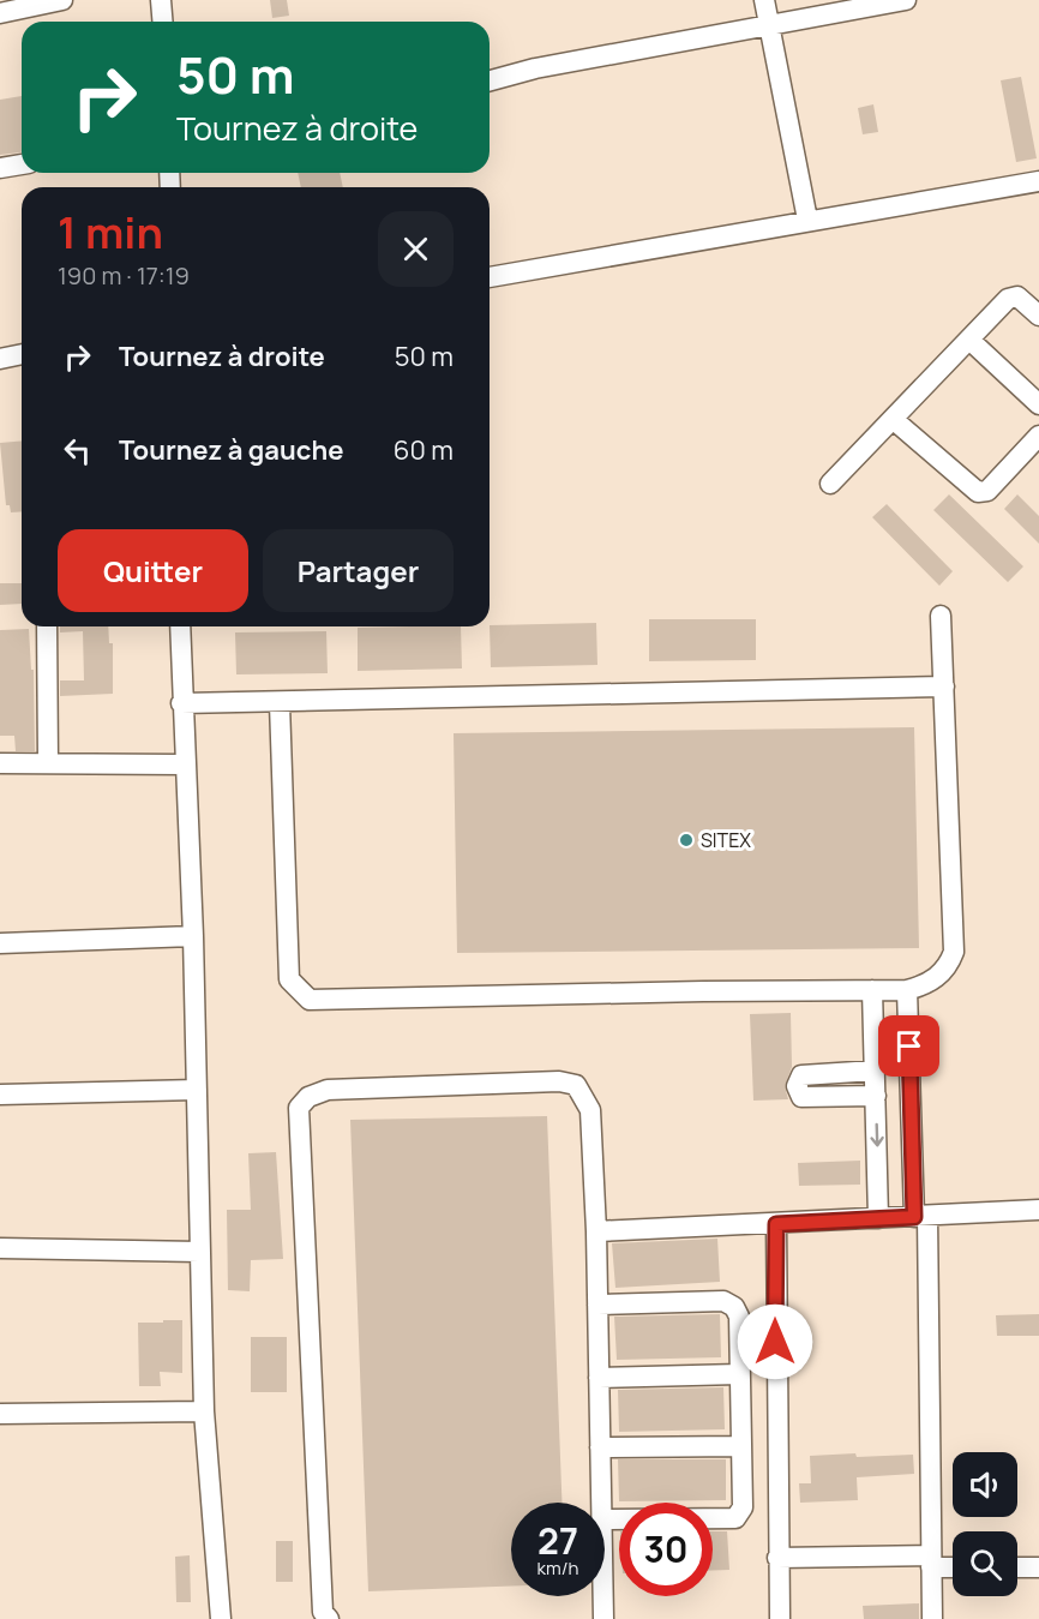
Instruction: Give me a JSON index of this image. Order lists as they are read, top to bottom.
{
  "places": ["SITEX"],
  "page": {
    "turn": ["50 m", "Tournez à droite"],
    "heading": ["1 min", "190 m · 17:19"],
    "list": [
      {
        "name": "Tournez à droite",
        "value": "50 m"
      },
      {
        "name": "Tournez à gauche",
        "value": "60 m"
      }
    ],
    "buttons": ["Quitter", "Partager"],
    "speed": "27 km/h",
    "limit": "30"
  }
}
